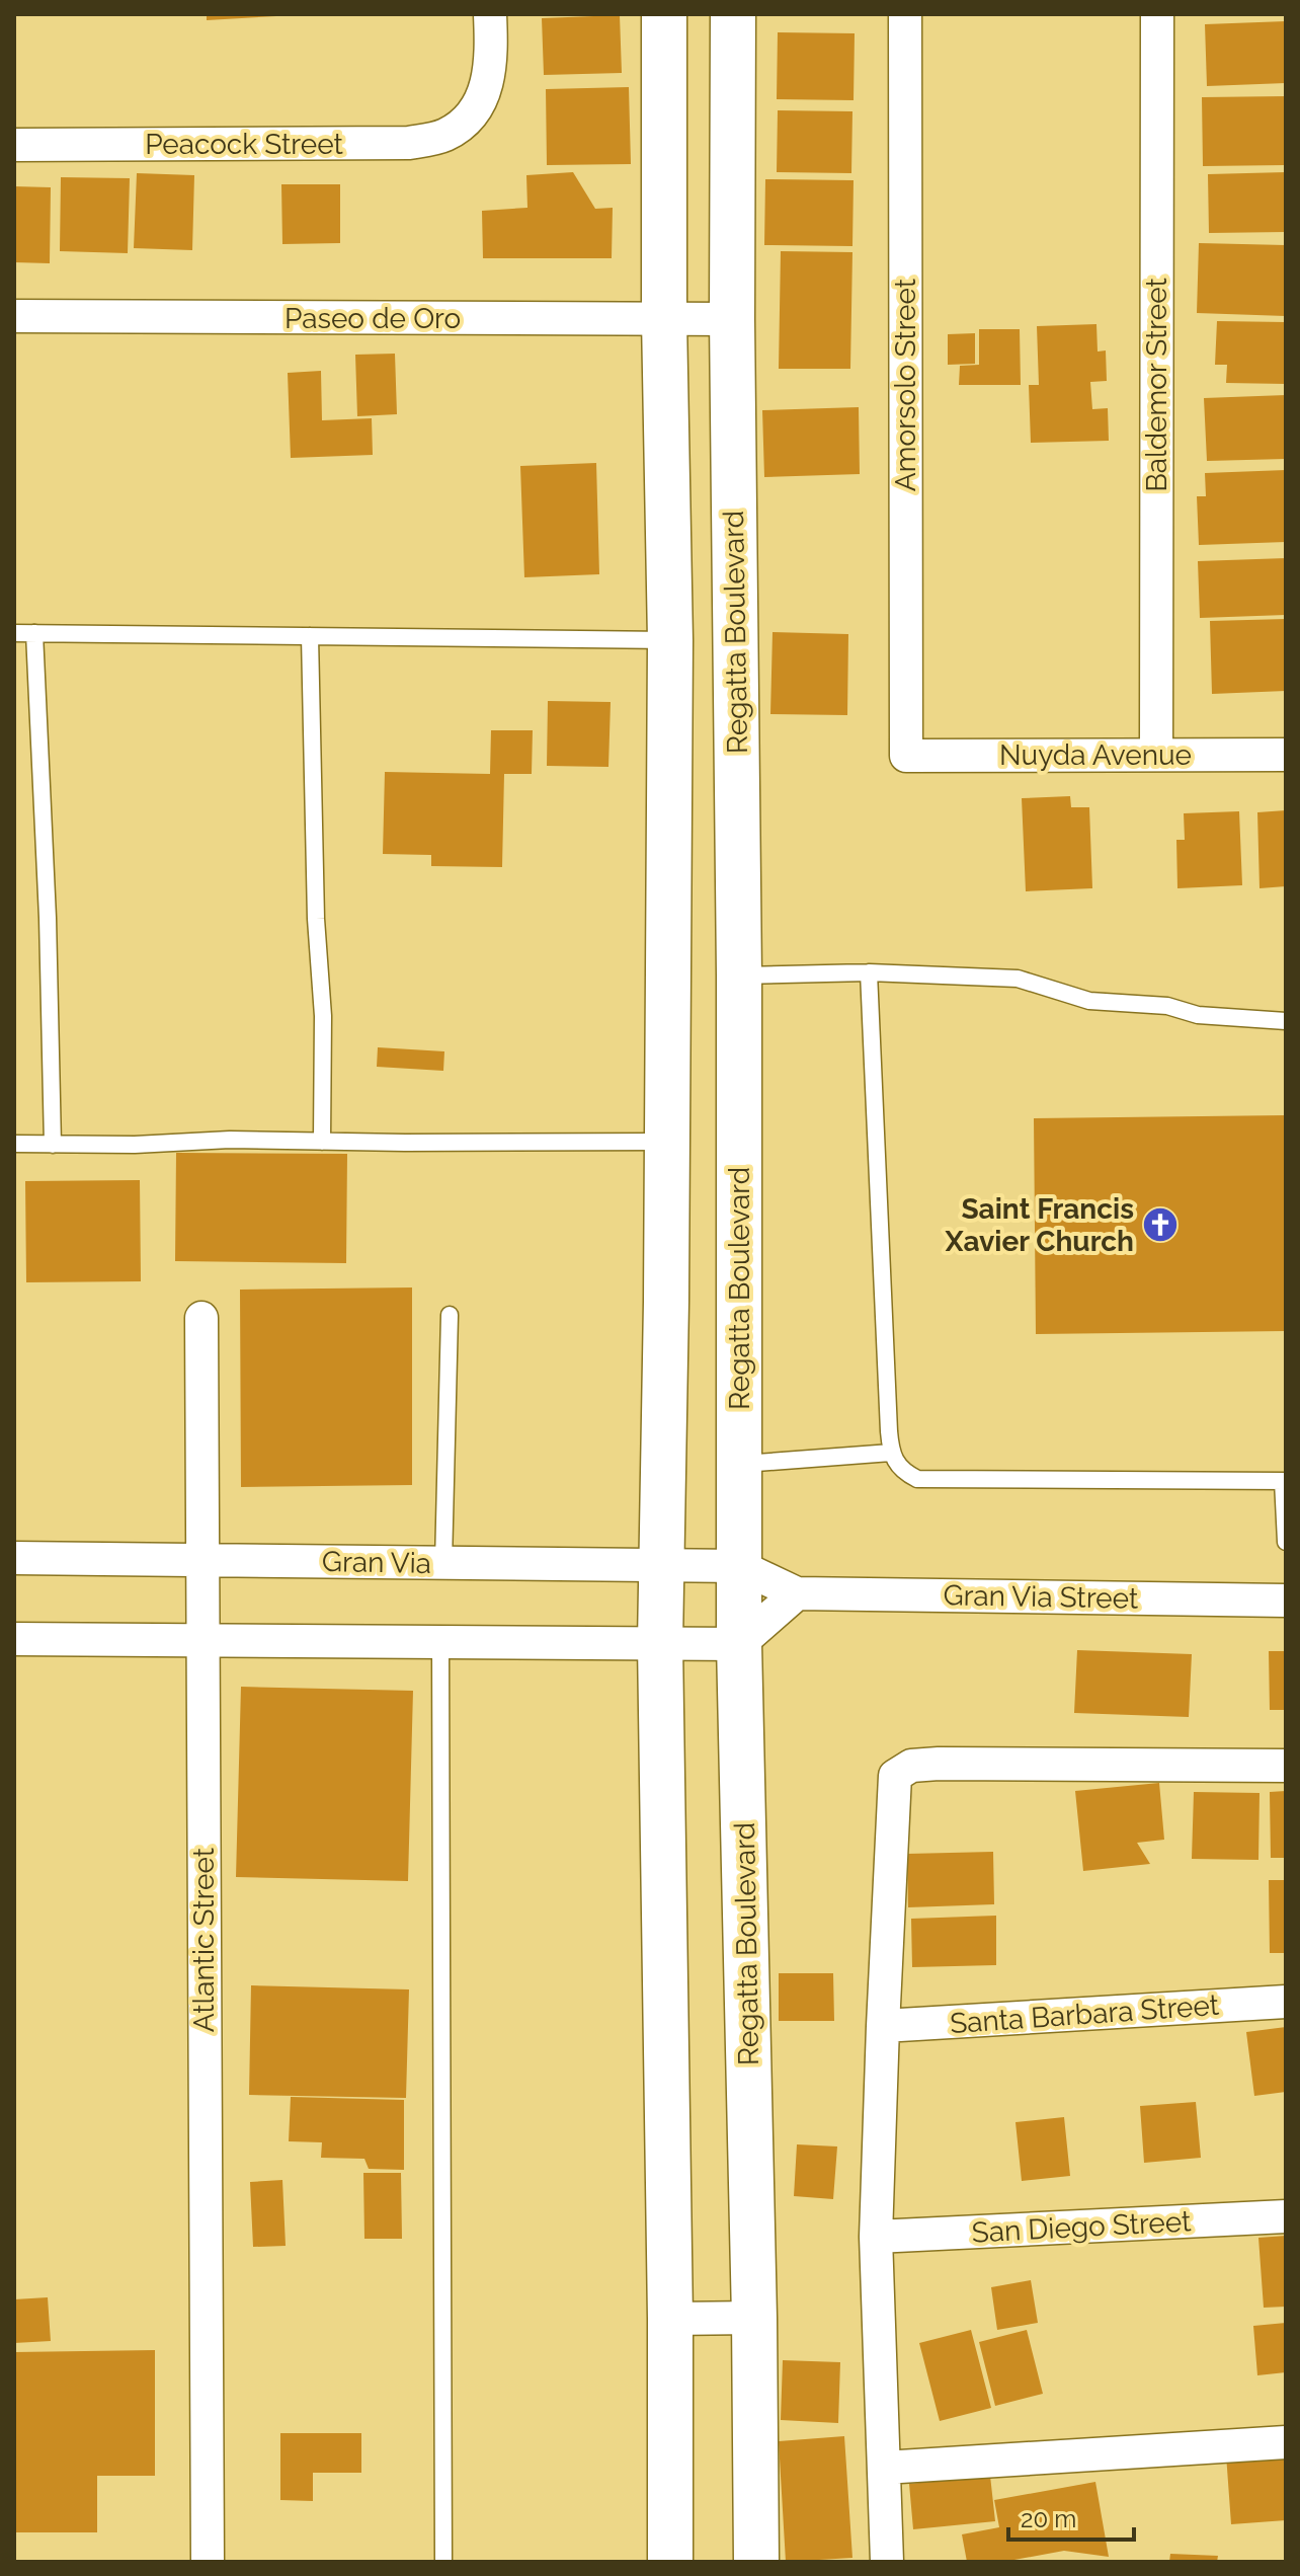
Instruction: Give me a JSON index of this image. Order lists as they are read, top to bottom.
{
  "streets": {
    "street": [
      "Peacock Street",
      "Paseo de Oro",
      "Amorsolo Street",
      "Baldemor Street",
      "Regatta Boulevard",
      "Nuyda Avenue",
      "Gran Via",
      "Gran Via Street",
      "Atlantic Street",
      "Santa Barbara Street",
      "San Diego Street"
    ]
  },
  "crossings": [
    ["Paseo de Oro", "Regatta Boulevard"],
    ["Amorsolo Street", "Nuyda Avenue"],
    ["Baldemor Street", "Nuyda Avenue"],
    ["Regatta Boulevard", "Gran Via"],
    ["Regatta Boulevard", "Gran Via Street"],
    ["Gran Via", "Gran Via Street"],
    ["Gran Via", "Atlantic Street"]
  ],
  "places": {
    "church": ["Saint Francis Xavier Church"]
  },
  "scale_bar": "20 m"
}
